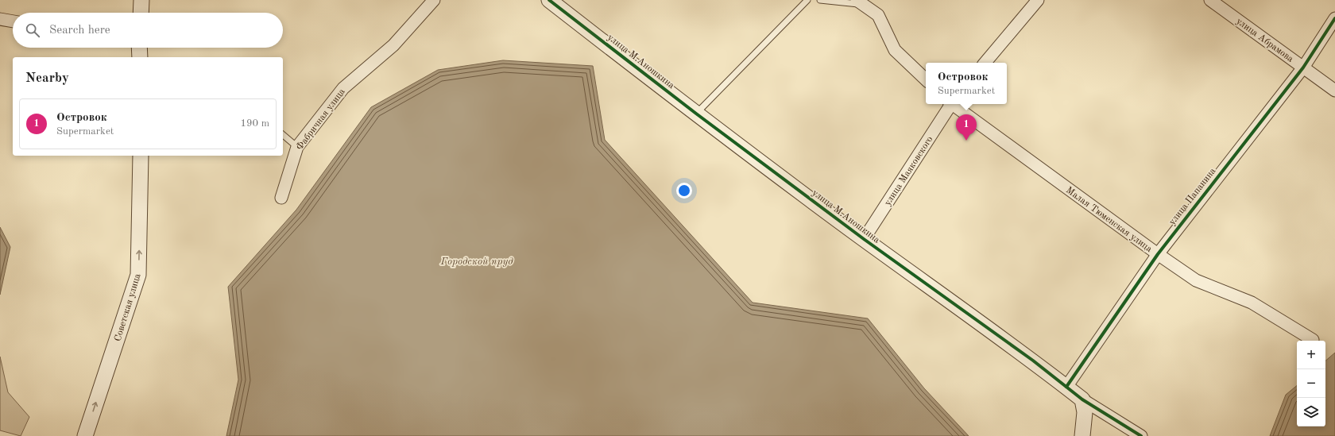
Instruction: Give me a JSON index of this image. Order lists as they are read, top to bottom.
{
  "streets": {
    "street": [
      "улица Абрамова",
      "улица М.Аношкина",
      "Фабричная улица",
      "улица Маяковского",
      "улица Папанина",
      "Малая Тюменская улица",
      "Советская улица"
    ]
  },
  "crossings": [
    ["улица Абрамова", "улица Папанина"],
    ["улица М.Аношкина", "улица Маяковского"],
    ["улица М.Аношкина", "улица Папанина"],
    ["улица Папанина", "Малая Тюменская улица"]
  ],
  "one_way": ["Советская улица"],
  "water": ["Городской пруд"],
  "page": {
    "search": "Search here",
    "heading": "Nearby",
    "popup": ["Островок", "Supermarket"],
    "list": [
      {
        "mark": "1",
        "name": "Островок",
        "note": "Supermarket",
        "value": "190 m"
      }
    ],
    "pins": "1",
    "map_buttons": ["+", "−"]
  }
}
